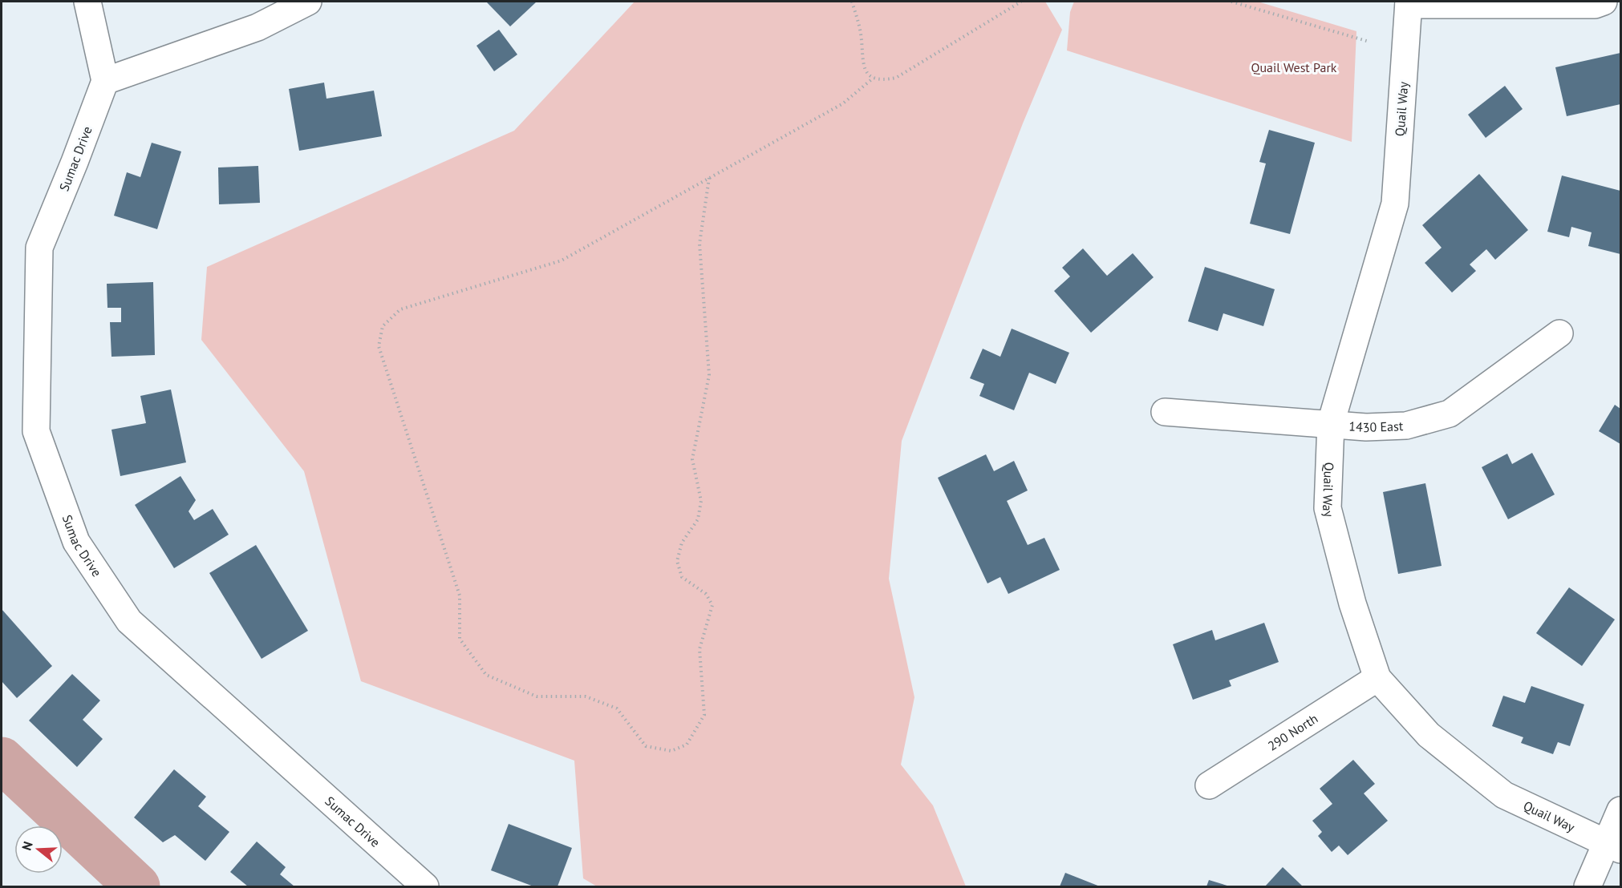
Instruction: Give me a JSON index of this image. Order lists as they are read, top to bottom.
{
  "streets": {
    "street": [
      "Quail Way",
      "Sumac Drive",
      "1430 East",
      "290 North"
    ]
  },
  "crossings": [
    ["Quail Way", "1430 East"],
    ["Quail Way", "290 North"]
  ],
  "parks": ["Quail West Park"],
  "north": "left"
}
